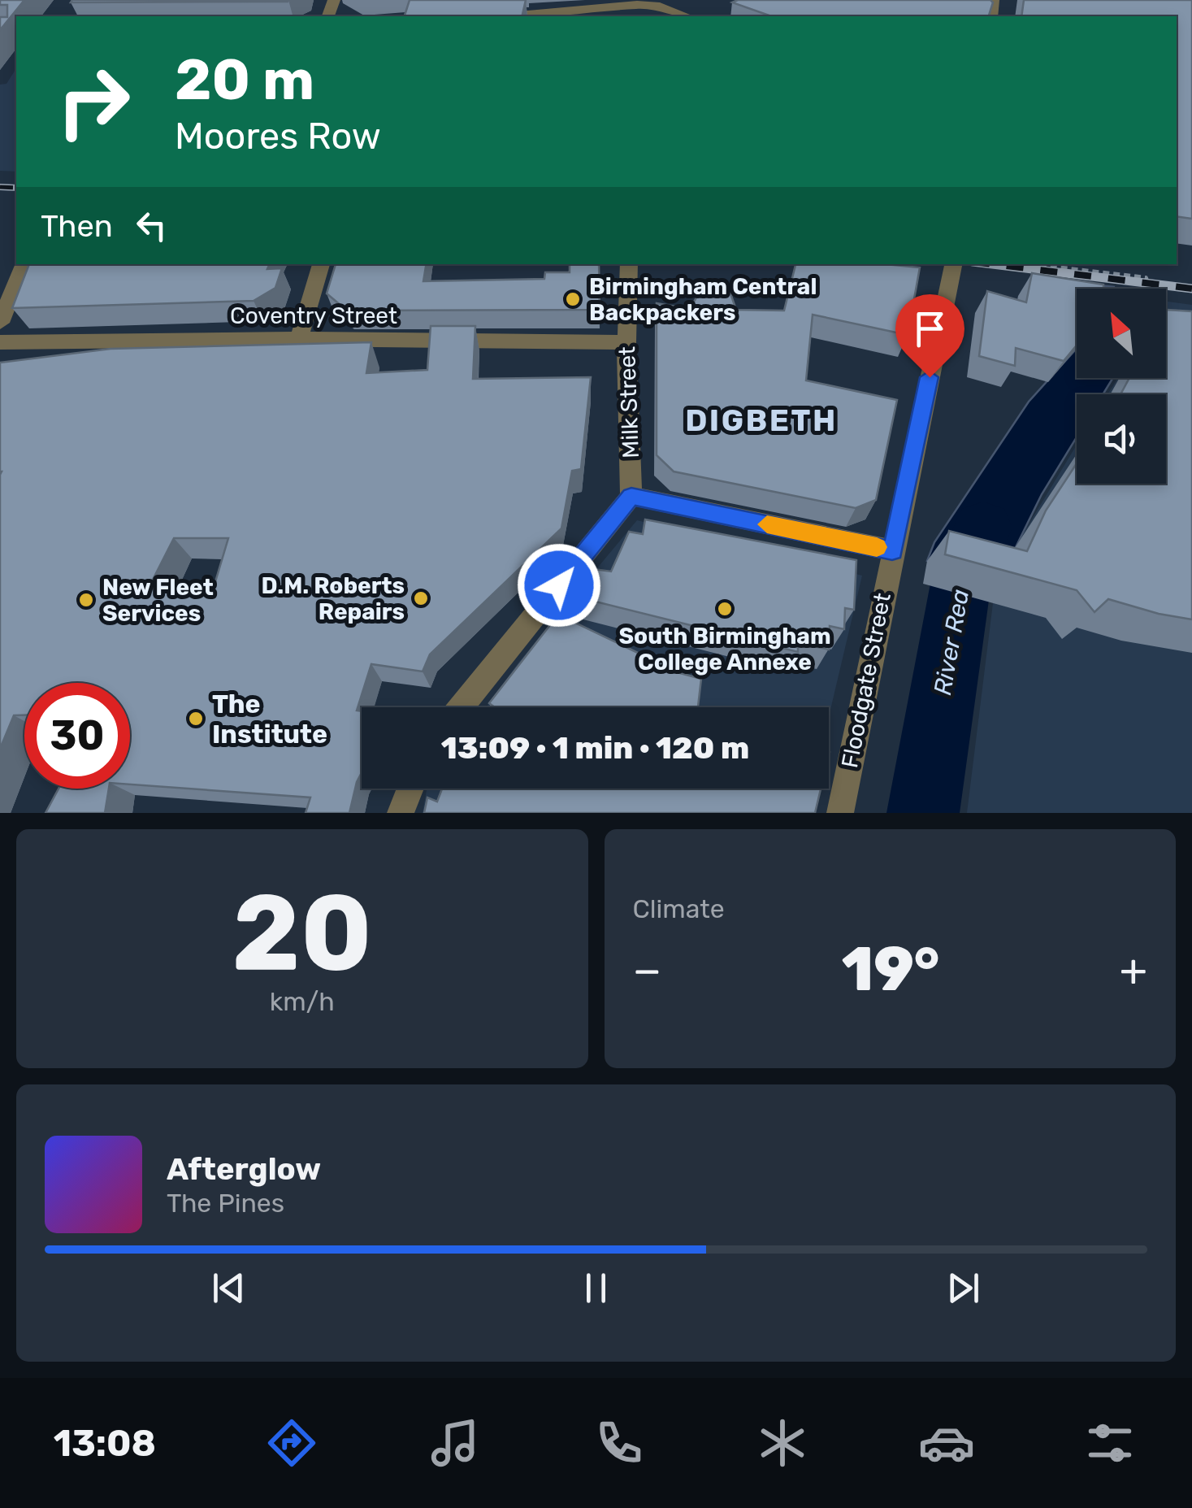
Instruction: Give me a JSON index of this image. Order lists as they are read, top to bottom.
{
  "streets": {
    "street": ["Coventry Street", "Milk Street", "Floodgate Street"]
  },
  "crossings": [
    ["Coventry Street", "Milk Street"]
  ],
  "districts": ["DIGBETH"],
  "water": ["River Rea"],
  "places": [
    "Birmingham Central Backpackers",
    "D.M. Roberts Repairs",
    "New Fleet Services",
    "South Birmingham College Annexe",
    "The Institute"
  ],
  "north": "top left",
  "page": {
    "turn": ["20 m", "Moores Row"],
    "then": "Then",
    "limit": "30",
    "trip": "13:09 · 1 min · 120 m",
    "tile": [
      ["20", "km/h"],
      "Climate"
    ],
    "heat": ["−", "19°", "+"],
    "song": ["Afterglow", "The Pines"],
    "tabs": "13:08"
  }
}
